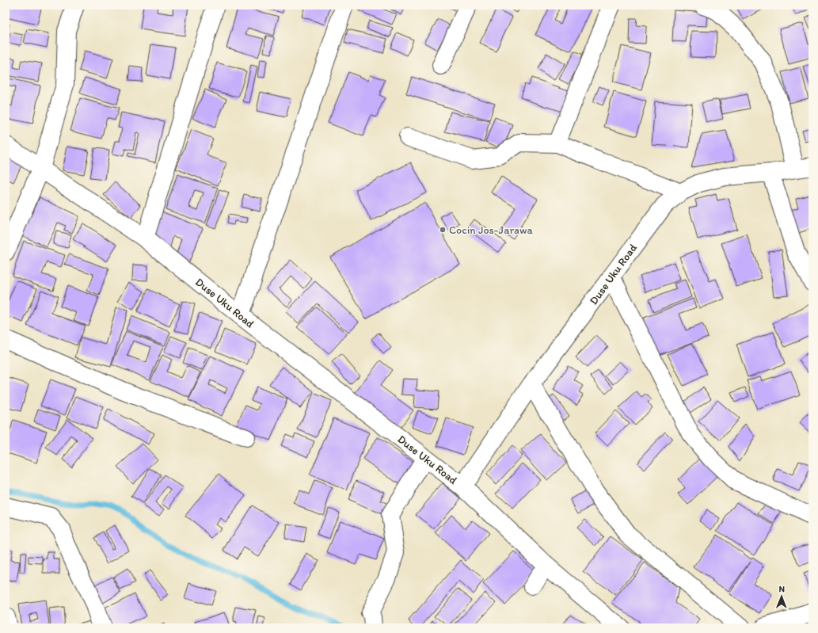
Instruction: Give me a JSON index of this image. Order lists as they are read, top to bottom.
{
  "streets": {
    "street": ["Duse Uku Road"]
  },
  "places": ["Cocin Jos-Jarawa"],
  "north": "top"
}
